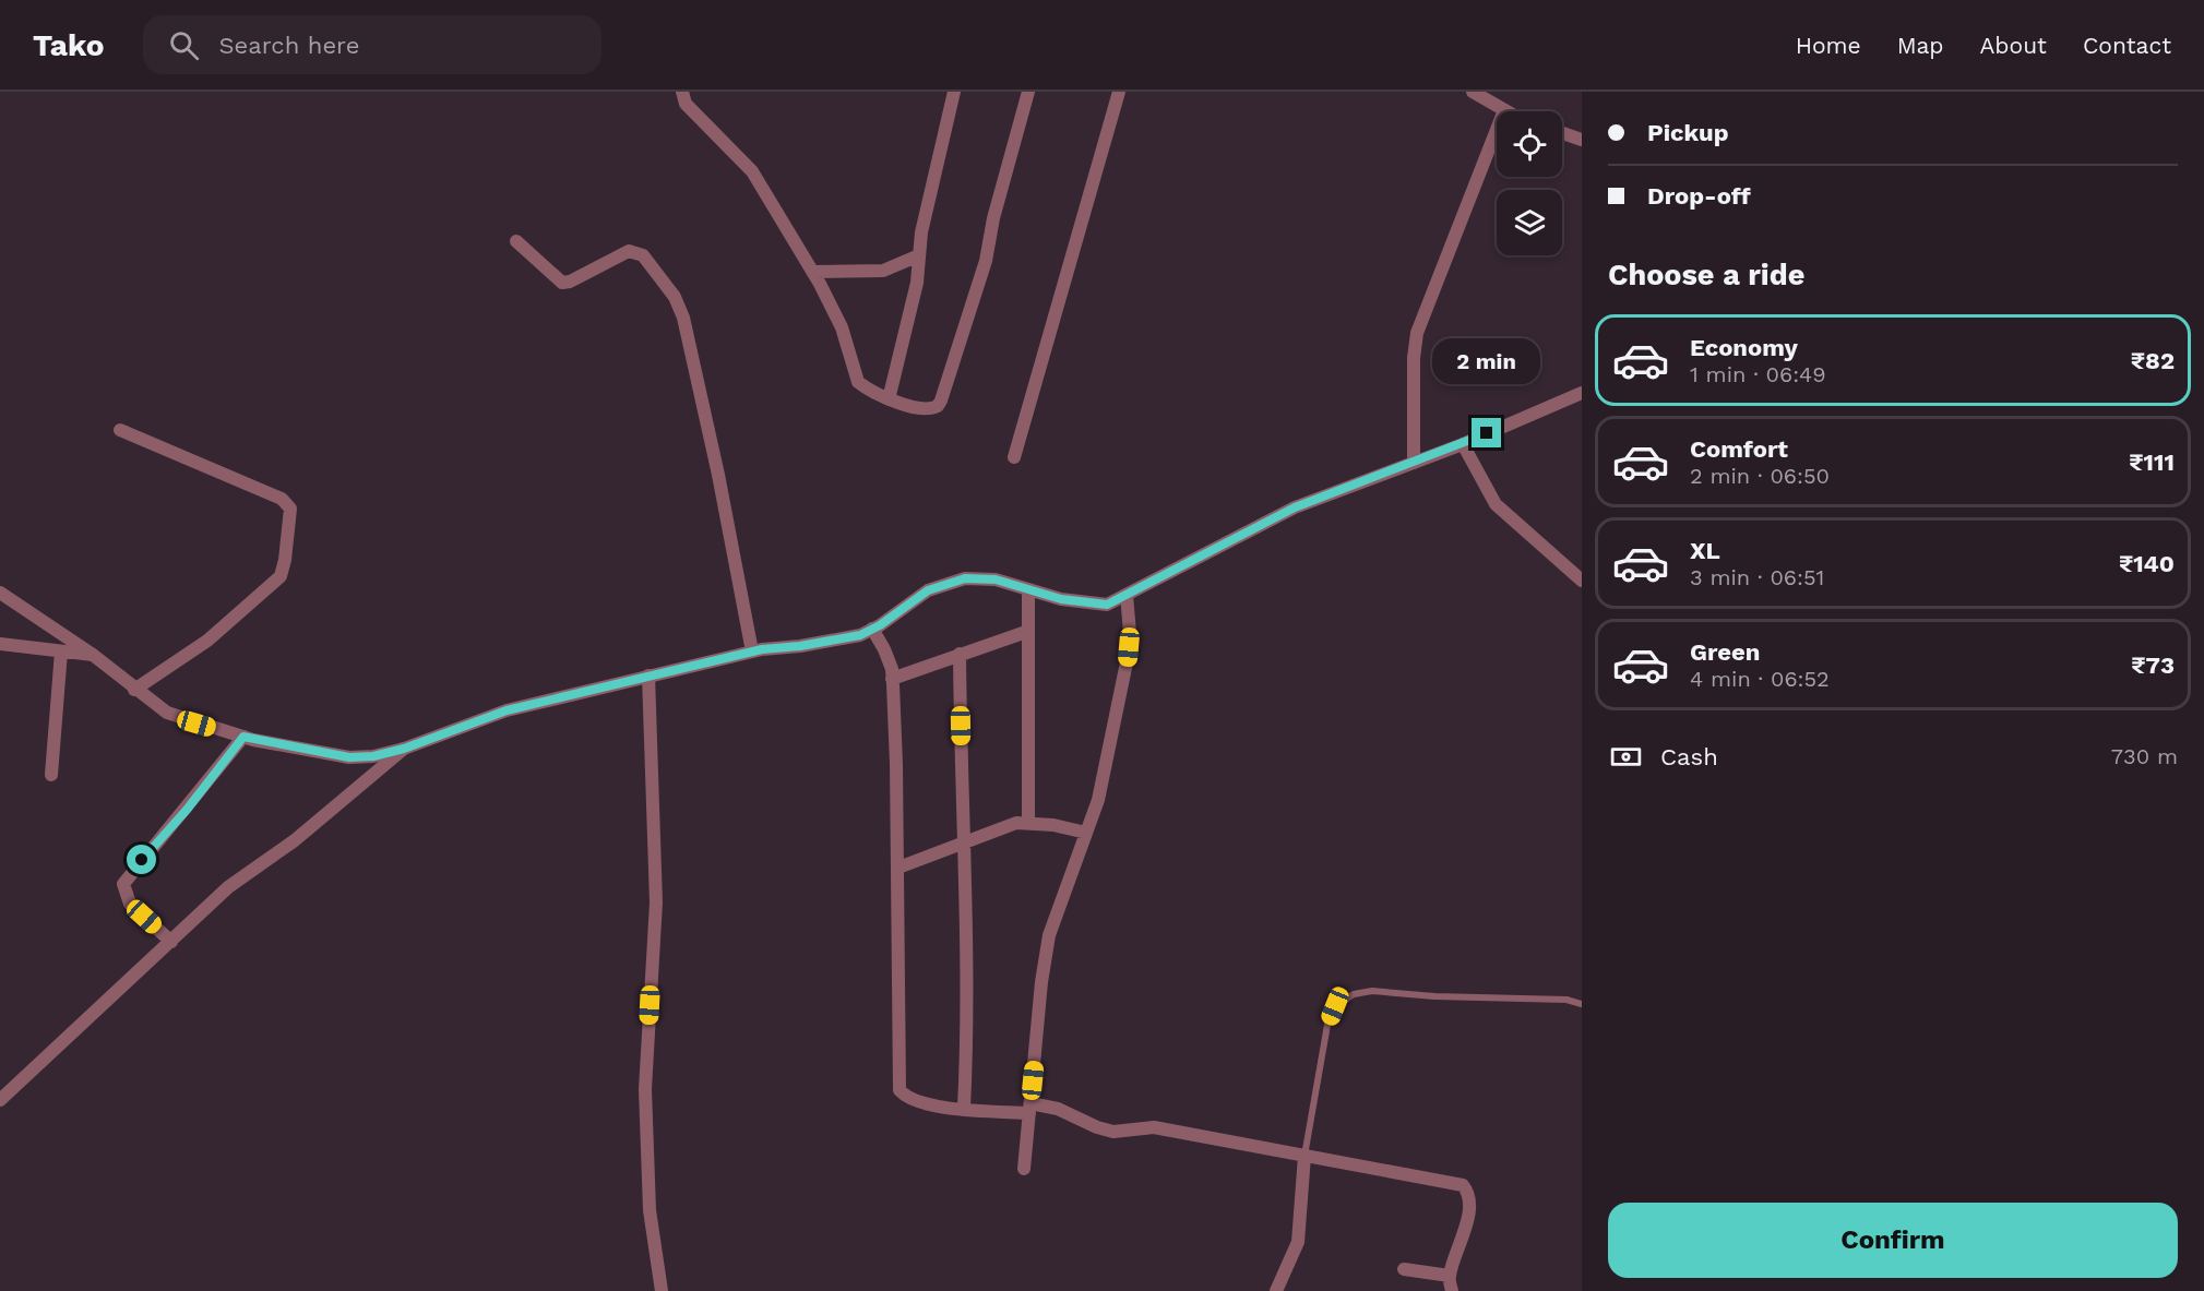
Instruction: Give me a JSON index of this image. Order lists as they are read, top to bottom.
{
  "page": {
    "header": "Tako",
    "search": "Search here",
    "nav": [
      "Home",
      "Map",
      "About",
      "Contact"
    ],
    "banner": ["Pickup", "Drop-off"],
    "heading": "Choose a ride",
    "list": [
      {
        "name": "Economy",
        "note": "1 min · 06:49",
        "value": "₹82"
      },
      {
        "name": "Comfort",
        "note": "2 min · 06:50",
        "value": "₹111"
      },
      {
        "name": "XL",
        "note": "3 min · 06:51",
        "value": "₹140"
      },
      {
        "name": "Green",
        "note": "4 min · 06:52",
        "value": "₹73"
      }
    ],
    "bubble": "2 min",
    "pay": ["Cash", "730 m"],
    "buttons": "Confirm"
  }
}
